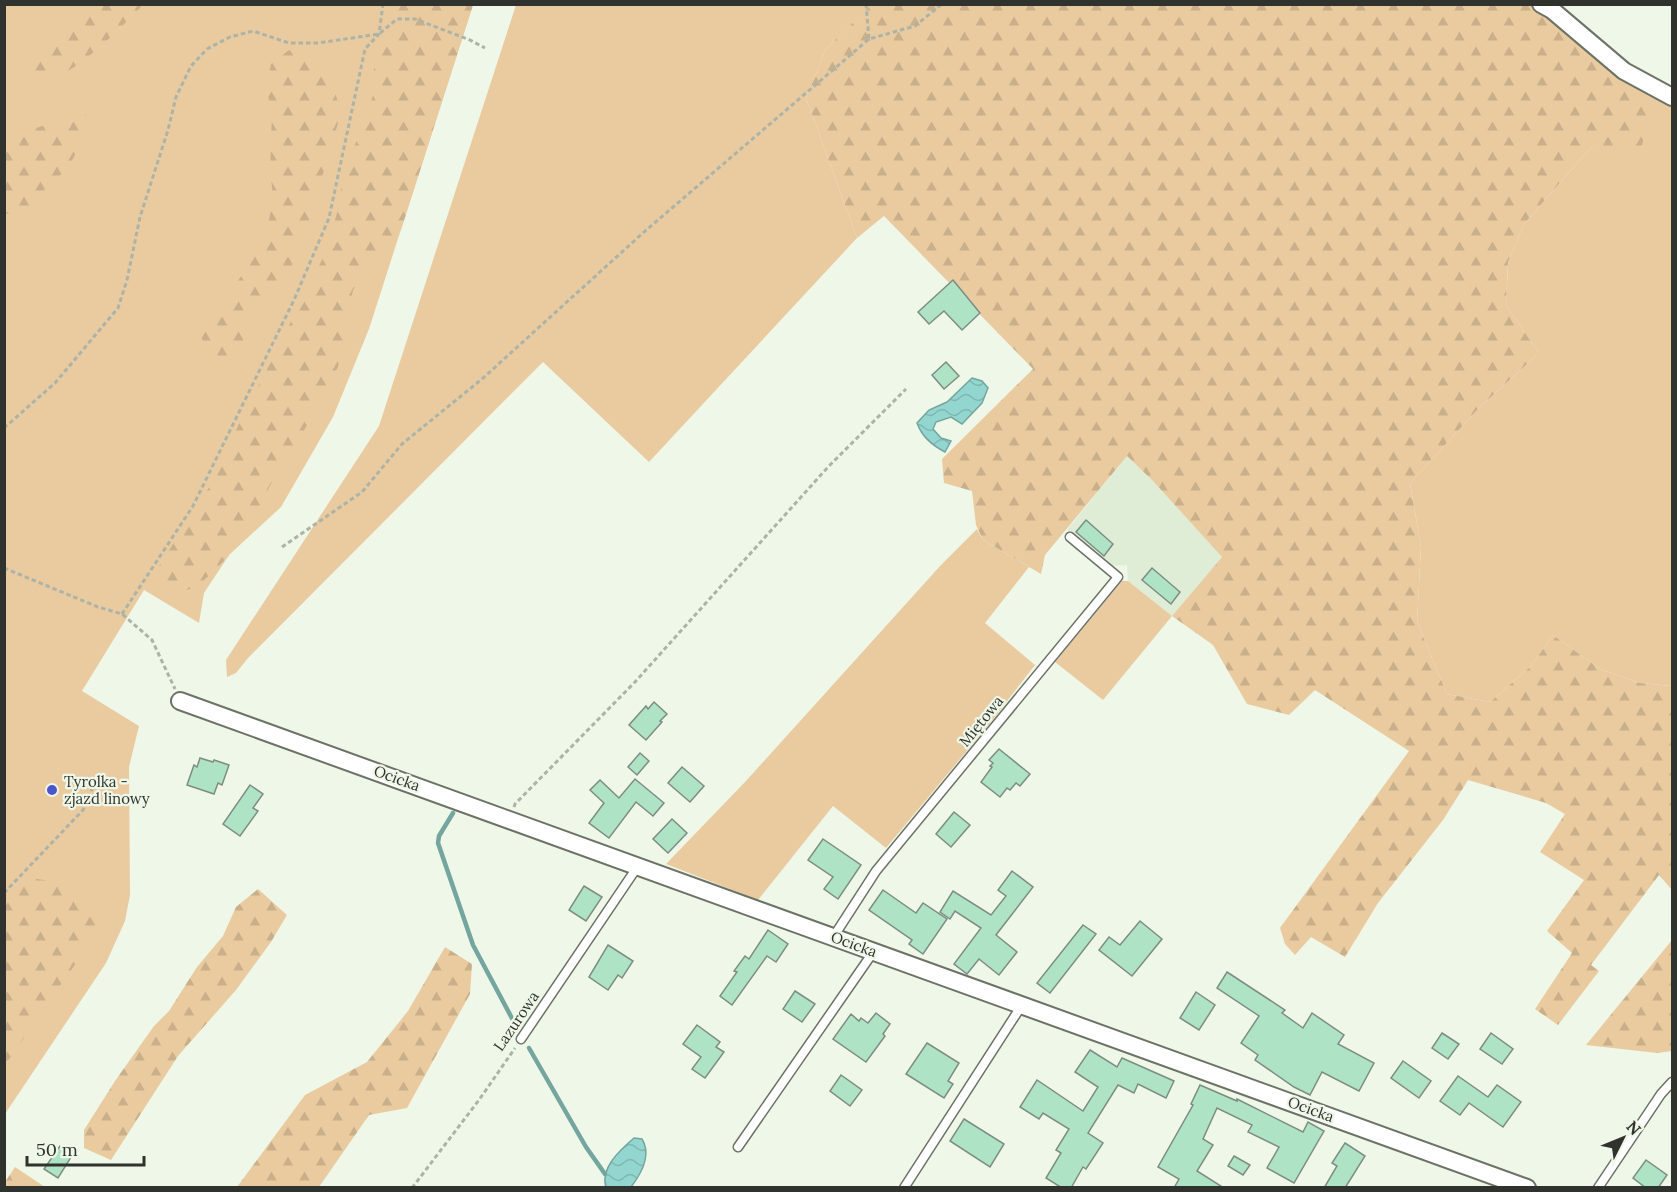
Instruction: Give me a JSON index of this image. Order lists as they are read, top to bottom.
{
  "streets": {
    "street": ["Ocicka"],
    "lane": ["Miętowa", "Lazurowa"]
  },
  "crossings": [
    ["Miętowa", "Ocicka"],
    ["Ocicka", "Lazurowa"]
  ],
  "places": ["Tyrolka - zjazd linowy"],
  "scale_bar": "50 m",
  "north": "top right"
}
